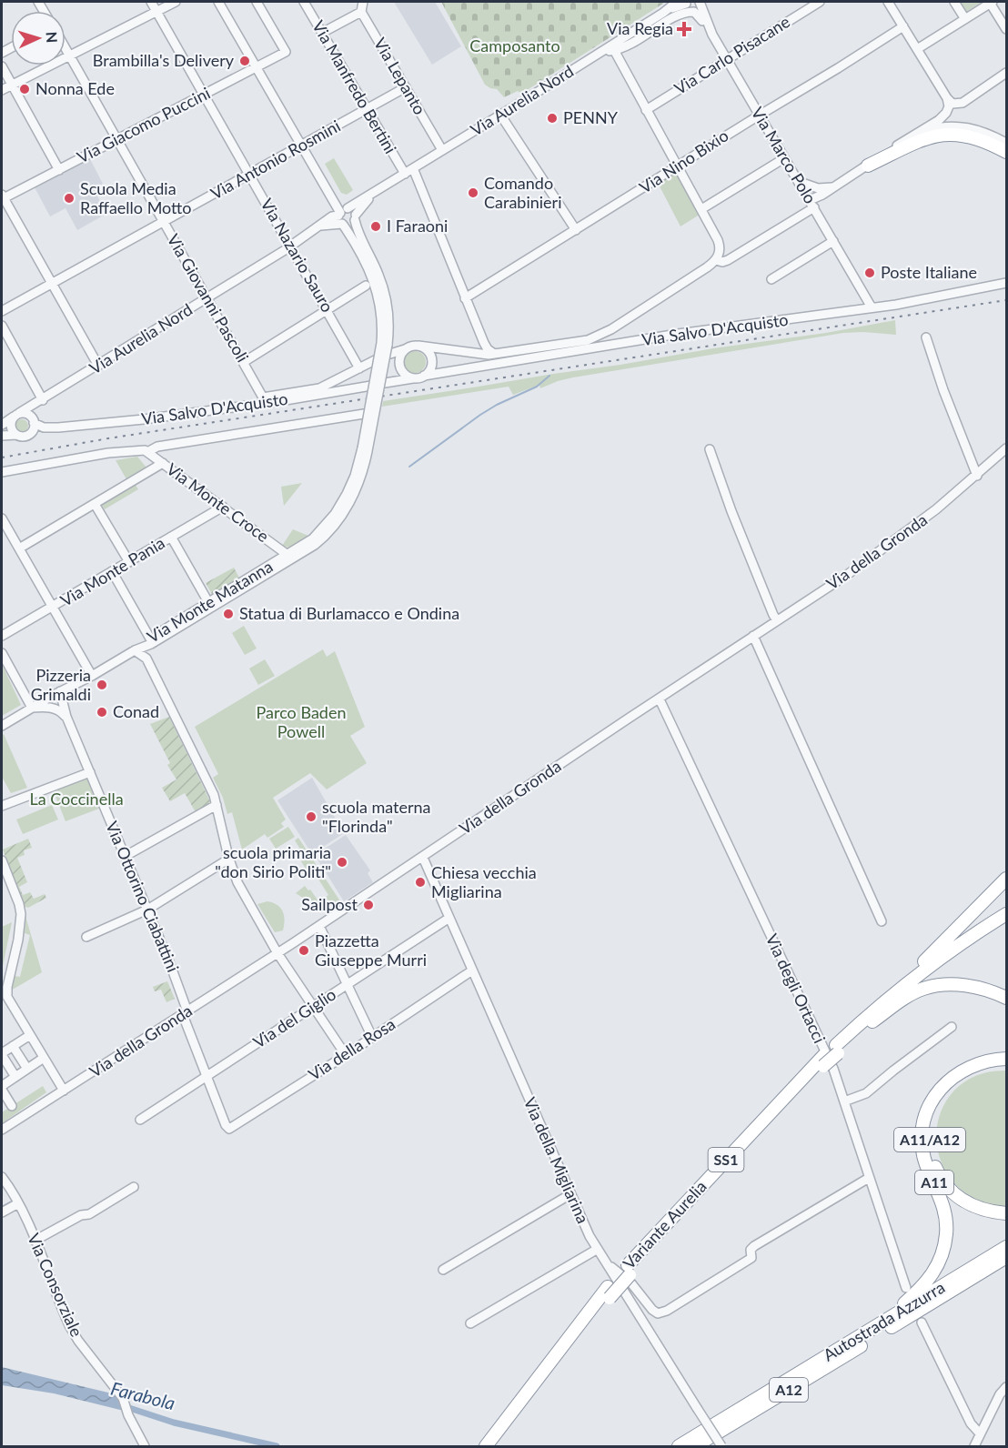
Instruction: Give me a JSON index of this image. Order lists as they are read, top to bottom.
{
  "streets": {
    "highway": [
      "A11/A12",
      "SS1",
      "A11",
      "Variante Aurelia",
      "Autostrada Azzurra",
      "A12"
    ],
    "street": [
      "Via Carlo Pisacane",
      "Via Lepanto",
      "Via Manfredo Bertini",
      "Via Aurelia Nord",
      "Via Giacomo Puccini",
      "Via Marco Polo",
      "Via Antonio Rosmini",
      "Via Nino Bixio",
      "Via Nazario Sauro",
      "Via Giovanni Pascoli",
      "Via Salvo D'Acquisto",
      "Via Monte Croce",
      "Via della Gronda",
      "Via Monte Pania",
      "Via Monte Matanna",
      "Via Ottorino Ciabattini",
      "Via degli Ortacci",
      "Via del Giglio",
      "Via della Rosa",
      "Via della Migliarina",
      "Via Consorziale"
    ]
  },
  "crossings": [
    ["Via Carlo Pisacane", "Via Marco Polo"],
    ["Via Lepanto", "Via Aurelia Nord"],
    ["Via Lepanto", "Via Antonio Rosmini"],
    ["Via Manfredo Bertini", "Via Aurelia Nord"],
    ["Via Manfredo Bertini", "Via Antonio Rosmini"],
    ["Via Manfredo Bertini", "Via Nino Bixio"],
    ["Via Aurelia Nord", "Via Marco Polo"],
    ["Via Aurelia Nord", "Via Nazario Sauro"],
    ["Via Aurelia Nord", "Via Giovanni Pascoli"],
    ["Via Aurelia Nord", "Via Salvo D'Acquisto"],
    ["Via Giacomo Puccini", "Via Nazario Sauro"],
    ["Via Giacomo Puccini", "Via Giovanni Pascoli"],
    ["Via Marco Polo", "Via Nino Bixio"],
    ["Via Marco Polo", "Via Salvo D'Acquisto"],
    ["Via Antonio Rosmini", "Via Nazario Sauro"],
    ["Via Antonio Rosmini", "Via Giovanni Pascoli"],
    ["Via Nazario Sauro", "Via Giovanni Pascoli"],
    ["Via Monte Croce", "Via Monte Pania"],
    ["Via Monte Croce", "Via Monte Matanna"],
    ["Via della Gronda", "Via Ottorino Ciabattini"],
    ["Via della Gronda", "Via degli Ortacci"],
    ["Via della Gronda", "Via della Migliarina"],
    ["Via Monte Matanna", "Via Ottorino Ciabattini"],
    ["Via Ottorino Ciabattini", "Via del Giglio"],
    ["Via Ottorino Ciabattini", "Via della Rosa"],
    ["Via del Giglio", "Via della Migliarina"],
    ["Via della Rosa", "Via della Migliarina"],
    ["SS1", "Variante Aurelia"],
    ["A11", "Autostrada Azzurra"]
  ],
  "water": ["Farabola"],
  "parks": ["Camposanto", "Parco Baden Powell", "La Coccinella"],
  "places": {
    "health": ["Via Regia"],
    "other": [
      "Brambilla's Delivery",
      "Nonna Ede",
      "PENNY",
      "Comando Carabinieri",
      "Scuola Media Raffaello Motto",
      "I Faraoni",
      "Poste Italiane",
      "Statua di Burlamacco e Ondina",
      "Pizzeria Grimaldi",
      "Conad",
      "scuola materna \"Florinda\"",
      "scuola primaria \"don Sirio Politi\"",
      "Chiesa vecchia Migliarina",
      "Sailpost",
      "Piazzetta Giuseppe Murri"
    ]
  },
  "north": "right"
}
